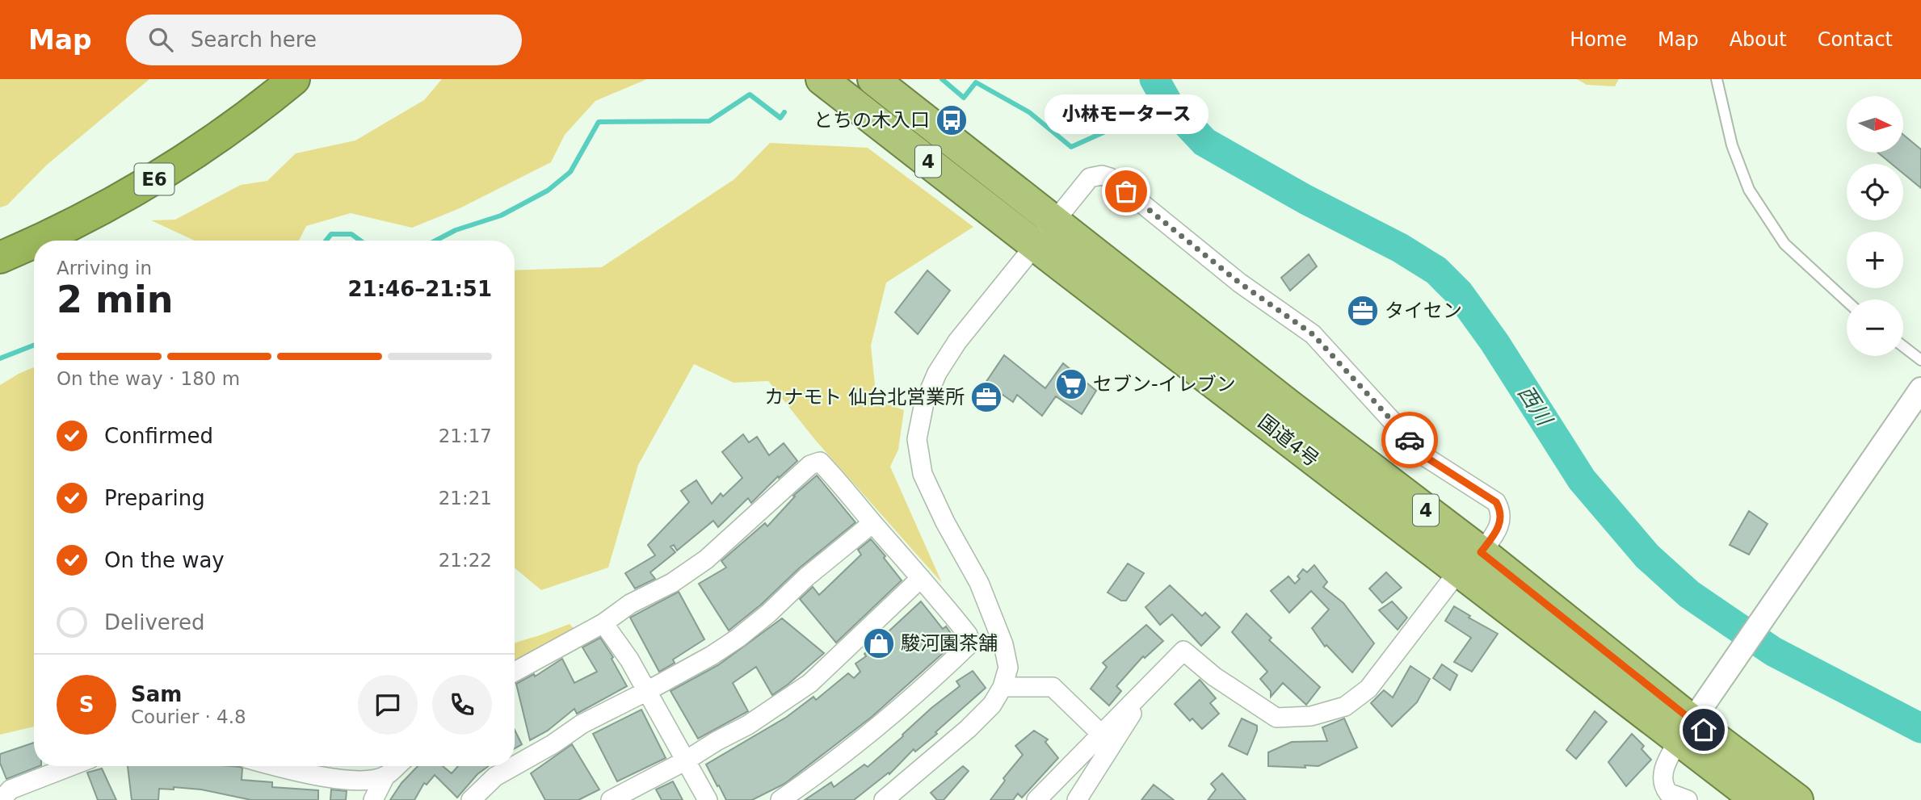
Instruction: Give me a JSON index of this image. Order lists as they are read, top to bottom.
{
  "streets": {
    "highway": ["4", "E6", "国道4号"]
  },
  "water": ["西川"],
  "places": {
    "bus stop": ["とちの木入口"],
    "other": ["小林モータース"],
    "office": ["タイセン", "カナモト 仙台北営業所"],
    "supermarket": ["セブン-イレブン"],
    "shop": ["駿河園茶舗"]
  },
  "north": "right",
  "page": {
    "header": "Map",
    "search": "Search here",
    "nav": [
      "Home",
      "Map",
      "About",
      "Contact"
    ],
    "bubble": "小林モータース",
    "map_buttons": ["+", "−"],
    "heading": ["2 min", "Arriving in", "21:46–21:51"],
    "panel": ["Sam", "Courier · 4.8"],
    "bar": "On the way · 180 m",
    "list": [
      ["Confirmed", "21:17"],
      ["Preparing", "21:21"],
      ["On the way", "21:22"],
      "Delivered"
    ],
    "round": "S"
  }
}
